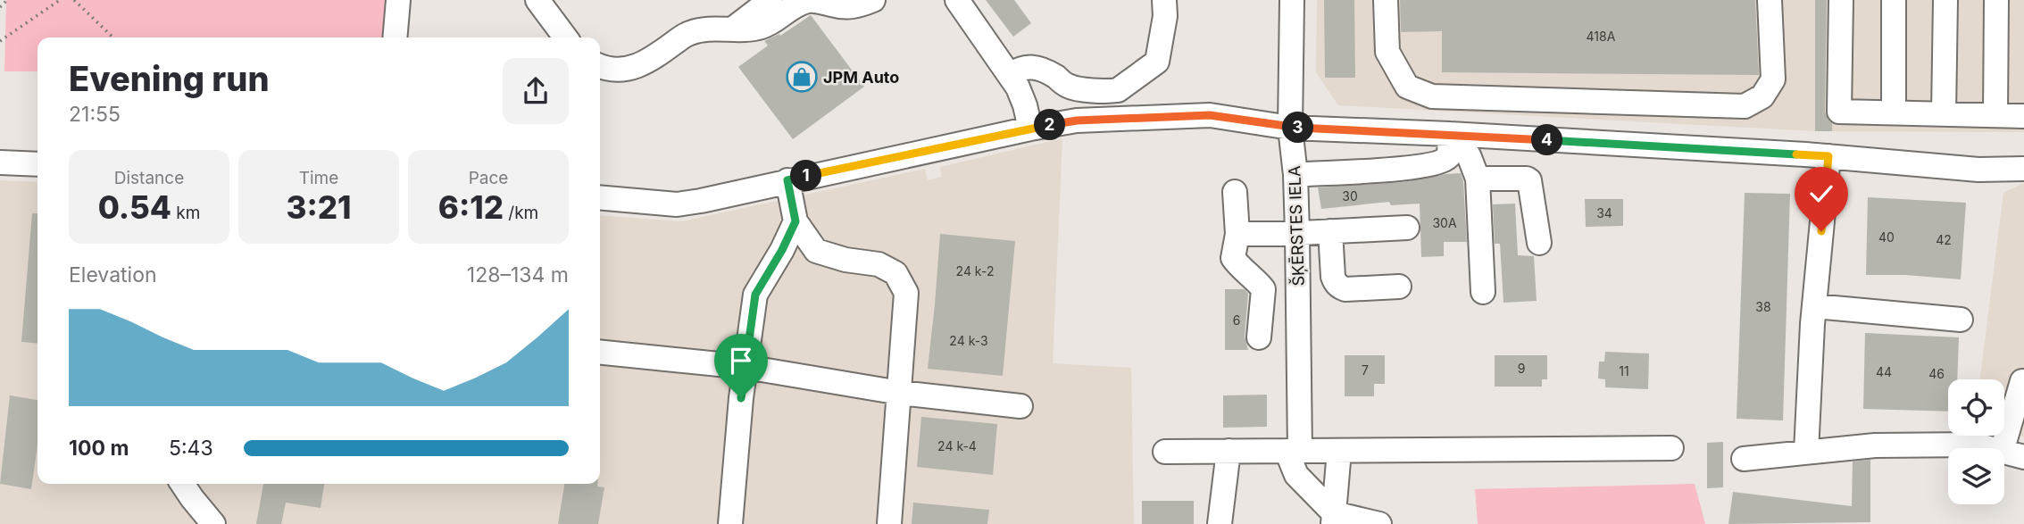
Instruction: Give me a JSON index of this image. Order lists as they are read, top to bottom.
{
  "streets": {
    "street": ["ŠĶĒRSTES IELA"]
  },
  "places": {
    "shop": ["JPM Auto"]
  },
  "house_numbers": [
    "418A",
    "30",
    "34",
    "30A",
    "40",
    "42",
    "24 k-2",
    "38",
    "6",
    "24 k-3",
    "9",
    "7",
    "11",
    "44",
    "46",
    "24 k-4"
  ],
  "page": {
    "heading": ["Evening run", "21:55"],
    "pins": [
      "2",
      "3",
      "4",
      "1"
    ],
    "stats": [
      ["Distance", "0.54 km"],
      ["Time", "3:21"],
      ["Pace", "6:12 /km"]
    ],
    "chart": ["Elevation", "128–134 m"],
    "list": [
      {
        "name": "100 m",
        "note": "5:43"
      }
    ]
  }
}
